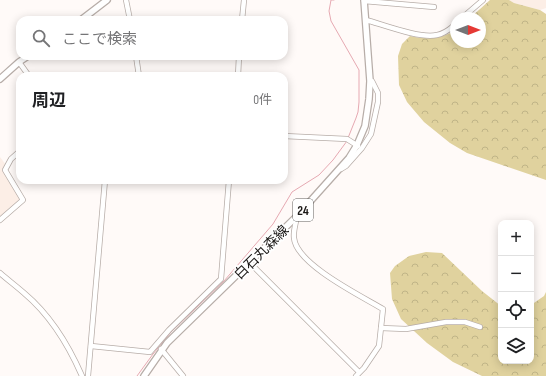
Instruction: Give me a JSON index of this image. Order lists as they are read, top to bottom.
{
  "streets": {
    "main road": ["24", "白石丸森線"]
  },
  "north": "right",
  "page": {
    "search": "ここで検索",
    "heading": ["周辺", "0件"],
    "map_buttons": ["+", "−"]
  }
}
